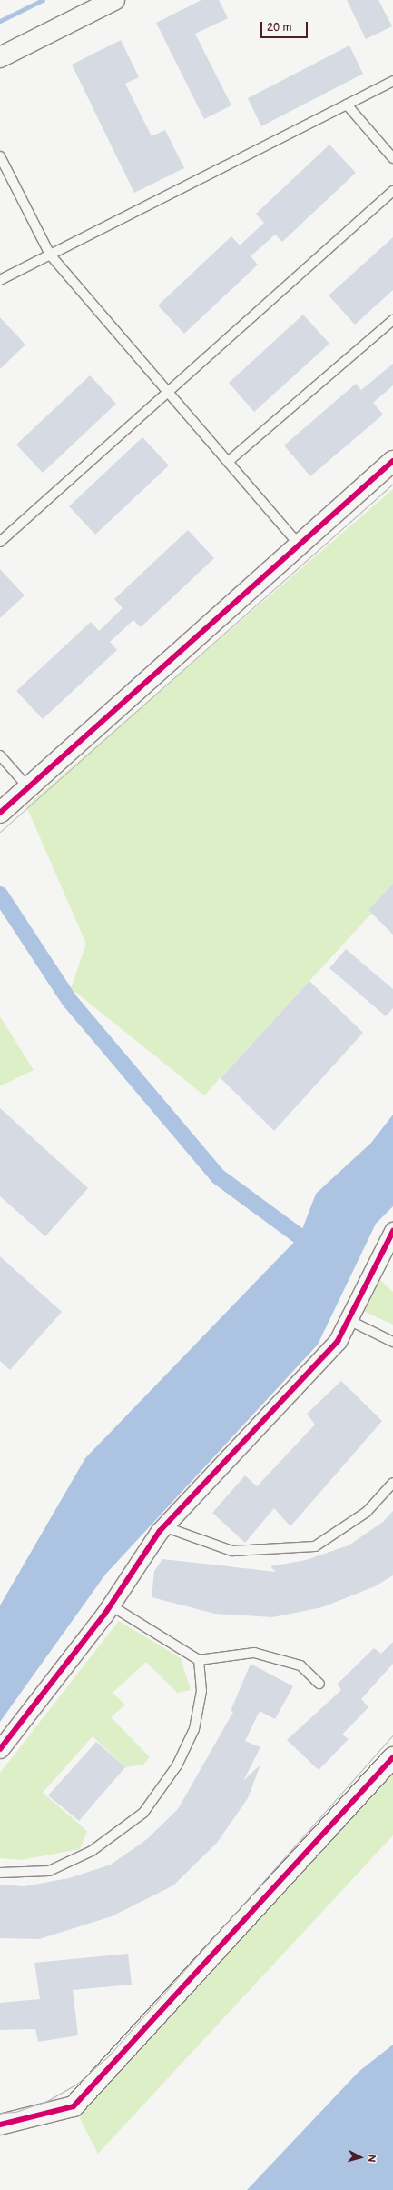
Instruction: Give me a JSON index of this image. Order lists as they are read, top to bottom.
{
  "scale_bar": "20 m",
  "north": "right"
}
